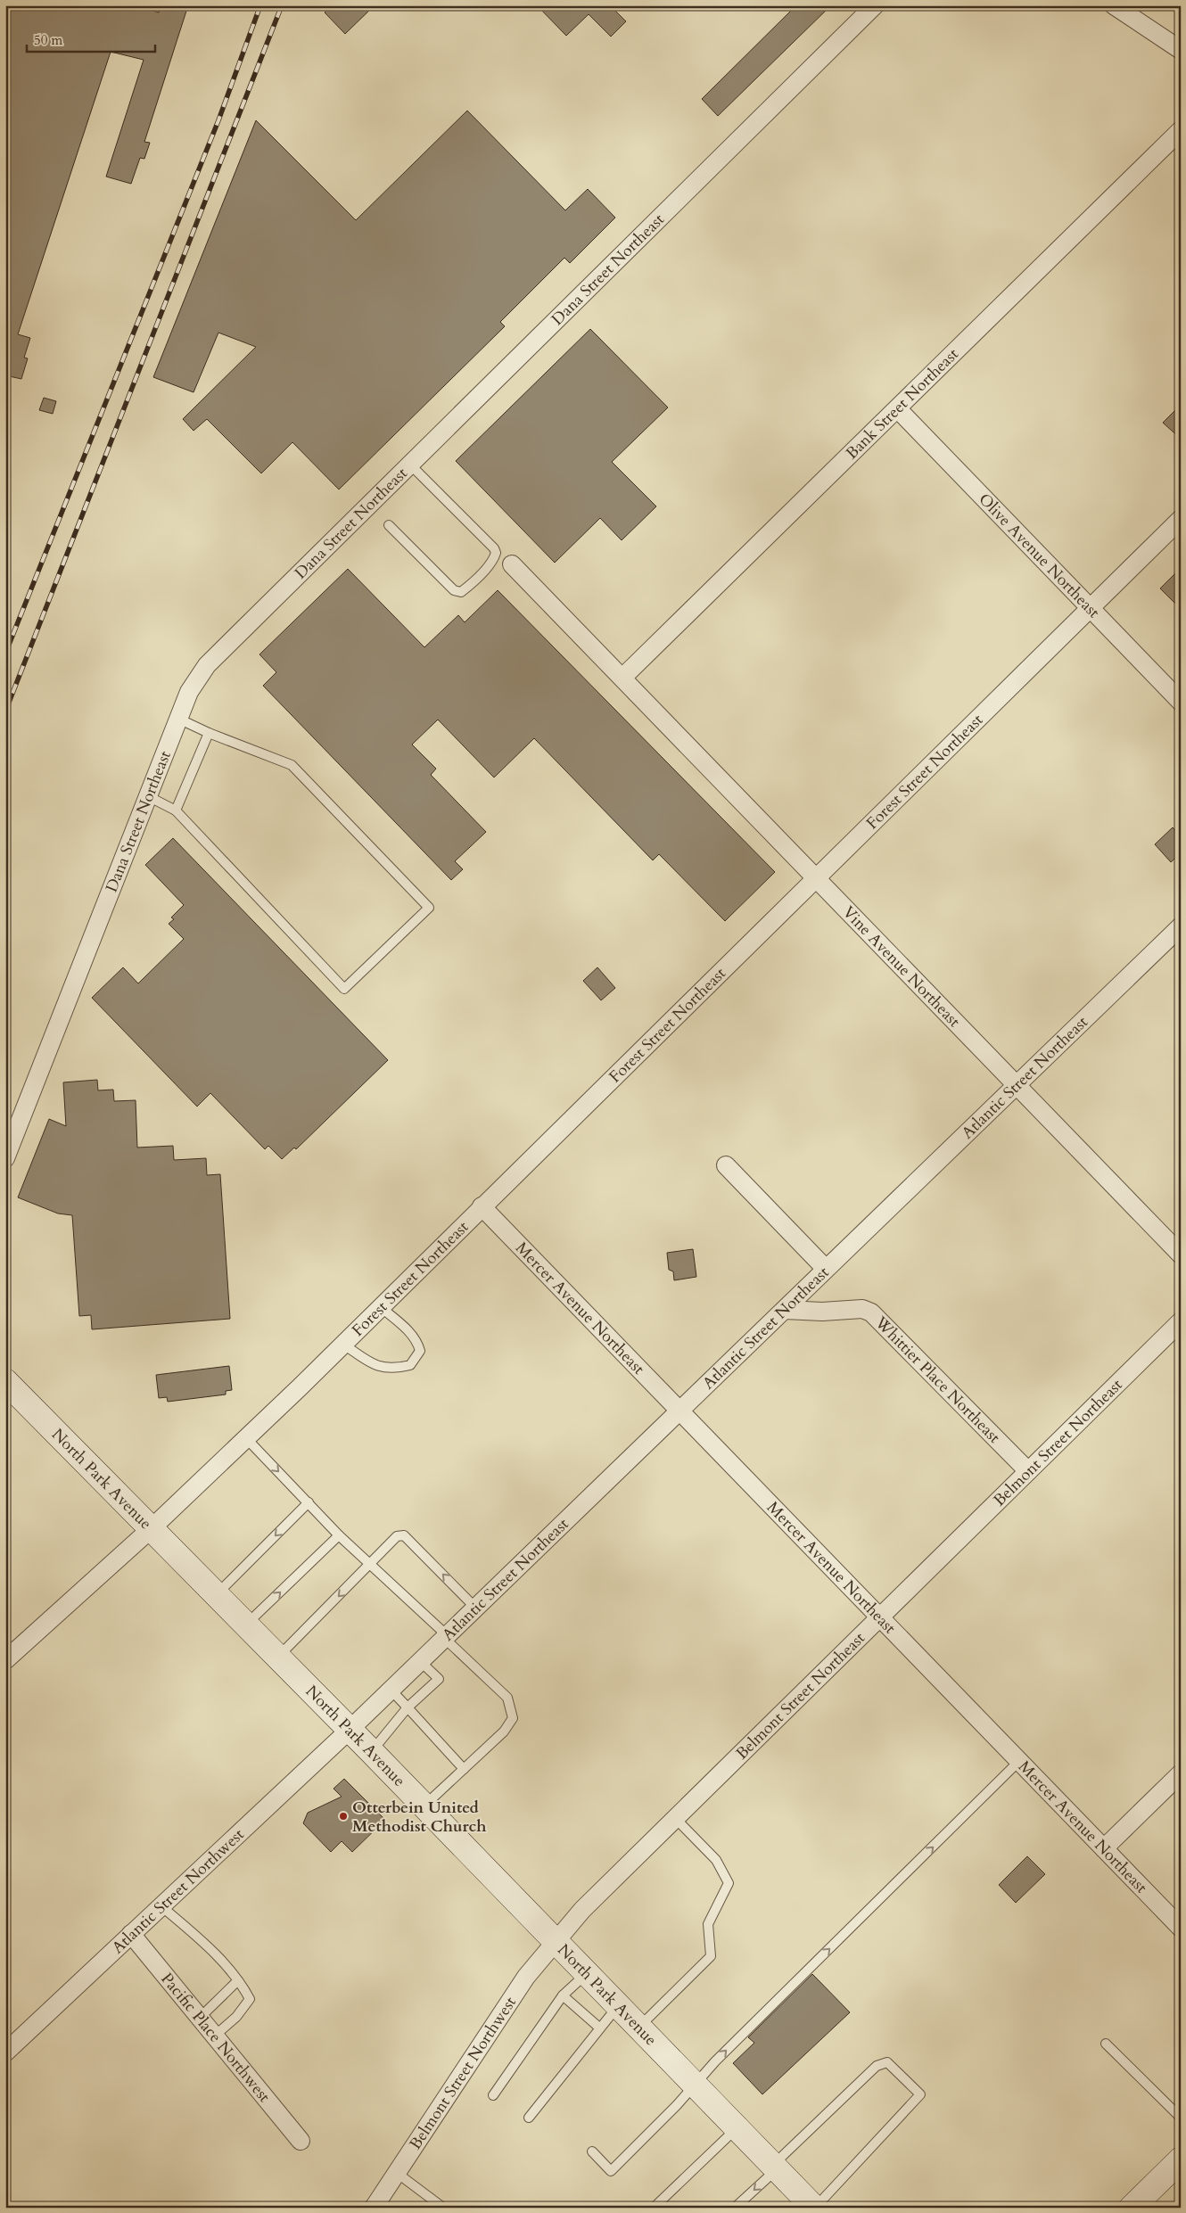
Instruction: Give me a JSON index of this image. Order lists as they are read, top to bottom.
{
  "streets": {
    "street": [
      "Dana Street Northeast",
      "Bank Street Northeast",
      "Olive Avenue Northeast",
      "Forest Street Northeast",
      "Vine Avenue Northeast",
      "Atlantic Street Northeast",
      "Mercer Avenue Northeast",
      "Whittier Place Northeast",
      "Belmont Street Northeast",
      "North Park Avenue",
      "Atlantic Street Northwest",
      "Pacific Place Northwest",
      "Belmont Street Northwest"
    ]
  },
  "crossings": [
    ["Bank Street Northeast", "Olive Avenue Northeast"],
    ["Bank Street Northeast", "Vine Avenue Northeast"],
    ["Olive Avenue Northeast", "Forest Street Northeast"],
    ["Forest Street Northeast", "Vine Avenue Northeast"],
    ["Forest Street Northeast", "Mercer Avenue Northeast"],
    ["Forest Street Northeast", "North Park Avenue"],
    ["Vine Avenue Northeast", "Atlantic Street Northeast"],
    ["Atlantic Street Northeast", "Mercer Avenue Northeast"],
    ["Atlantic Street Northeast", "Whittier Place Northeast"],
    ["Atlantic Street Northeast", "North Park Avenue"],
    ["Atlantic Street Northeast", "Atlantic Street Northwest"],
    ["Mercer Avenue Northeast", "Belmont Street Northeast"],
    ["Whittier Place Northeast", "Belmont Street Northeast"],
    ["Belmont Street Northeast", "North Park Avenue"],
    ["Belmont Street Northeast", "Belmont Street Northwest"],
    ["North Park Avenue", "Atlantic Street Northwest"],
    ["North Park Avenue", "Belmont Street Northwest"],
    ["Atlantic Street Northwest", "Pacific Place Northwest"]
  ],
  "places": ["Otterbein United Methodist Church"],
  "scale_bar": "50 m"
}
